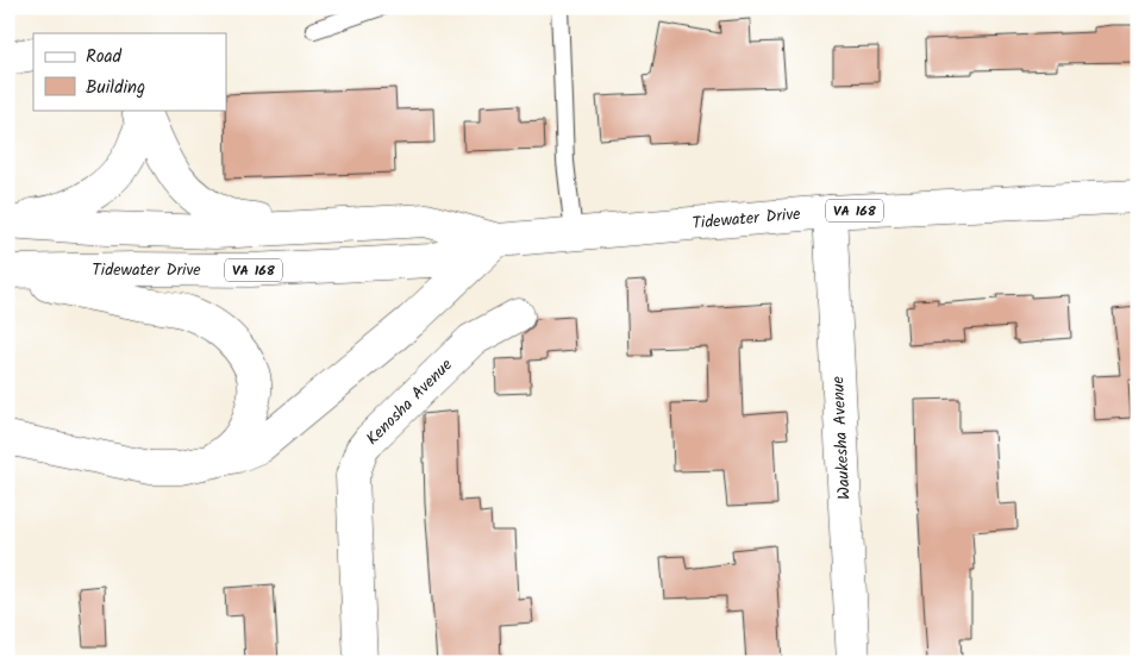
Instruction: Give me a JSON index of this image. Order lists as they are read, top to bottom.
{
  "streets": {
    "main road": [
      "VA 168",
      "Tidewater Drive",
      "Kenosha Avenue",
      "Waukesha Avenue"
    ]
  },
  "crossings": [
    ["Tidewater Drive", "Waukesha Avenue"]
  ],
  "legend": ["Road", "Building"]
}
